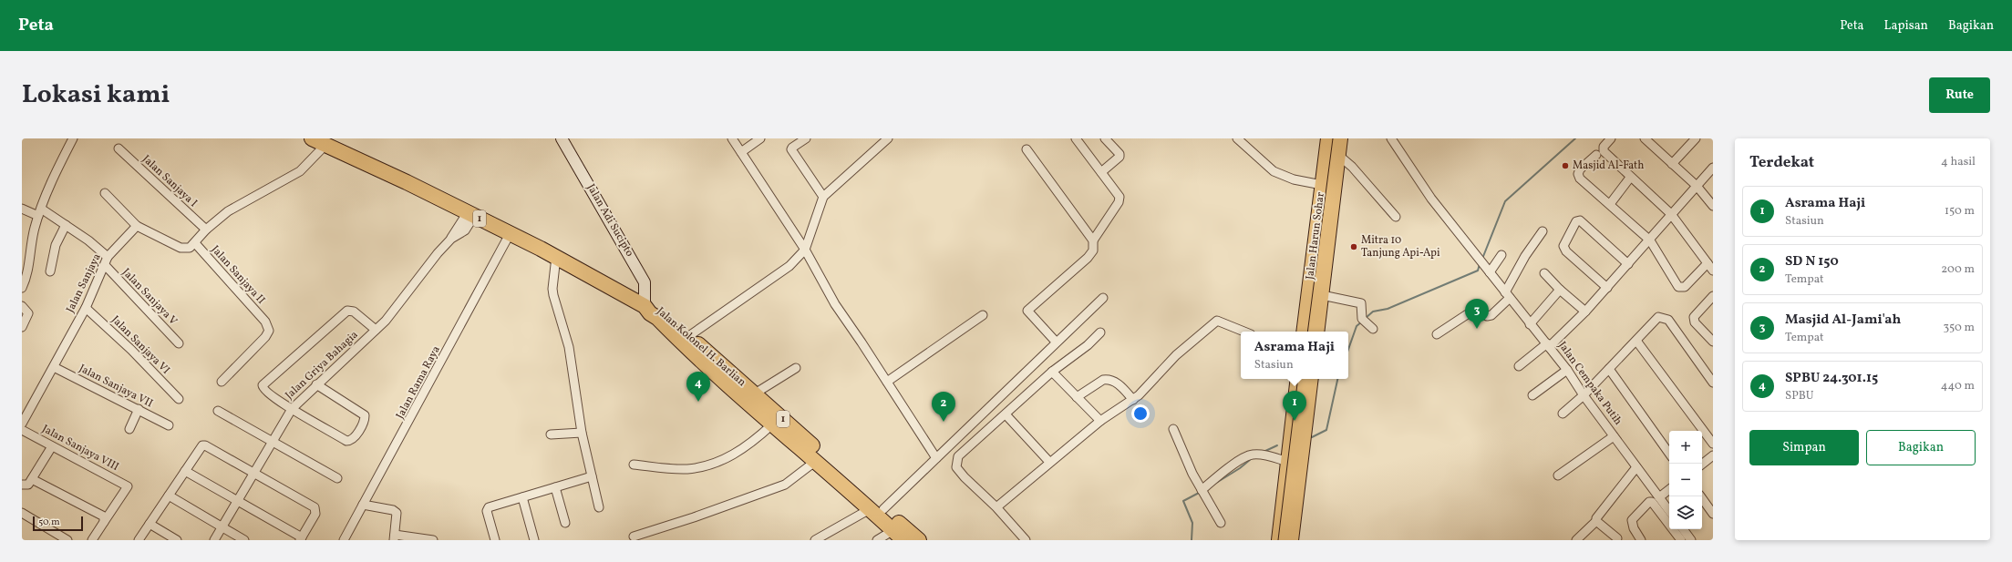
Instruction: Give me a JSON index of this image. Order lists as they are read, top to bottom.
{
  "streets": {
    "highway": ["1", "Jalan Harun Sohar", "Jalan Kolonel H. Barlian"],
    "street": [
      "Jalan Sanjaya I",
      "Jalan Adi Sucipto",
      "Jalan Sanjaya II",
      "Jalan Sanjaya",
      "Jalan Sanjaya V",
      "Jalan Sanjaya VI",
      "Jalan Griya Bahagia",
      "Jalan Rama Raya",
      "Jalan Cempaka Putih",
      "Jalan Sanjaya VII",
      "Jalan Sanjaya VIII"
    ]
  },
  "crossings": [
    ["1", "Jalan Adi Sucipto"],
    ["1", "Jalan Kolonel H. Barlian"],
    ["1", "Jalan Griya Bahagia"],
    ["1", "Jalan Rama Raya"],
    ["Jalan Adi Sucipto", "Jalan Kolonel H. Barlian"],
    ["Jalan Sanjaya", "Jalan Sanjaya V"],
    ["Jalan Sanjaya", "Jalan Sanjaya VI"],
    ["Jalan Sanjaya", "Jalan Sanjaya VII"]
  ],
  "places": ["Masjid Al-Fath", "Mitra 10 Tanjung Api-Api"],
  "scale_bar": "50 m",
  "page": {
    "header": "Peta",
    "nav": ["Peta", "Lapisan", "Bagikan"],
    "title": "Lokasi kami",
    "buttons": [
      "Rute",
      ["Simpan", "Bagikan"]
    ],
    "heading": ["Terdekat", "4 hasil"],
    "list": [
      {
        "mark": "1",
        "name": "Asrama Haji",
        "note": "Stasiun",
        "value": "150 m"
      },
      {
        "mark": "2",
        "name": "SD N 150",
        "note": "Tempat",
        "value": "200 m"
      },
      {
        "mark": "3",
        "name": "Masjid Al-Jami'ah",
        "note": "Tempat",
        "value": "350 m"
      },
      {
        "mark": "4",
        "name": "SPBU 24.301.15",
        "note": "SPBU",
        "value": "440 m"
      }
    ],
    "pins": [
      "3",
      "4",
      "1",
      "2"
    ],
    "popup": ["Asrama Haji", "Stasiun"],
    "map_buttons": ["+", "−"],
    "scale": "50 m"
  }
}
